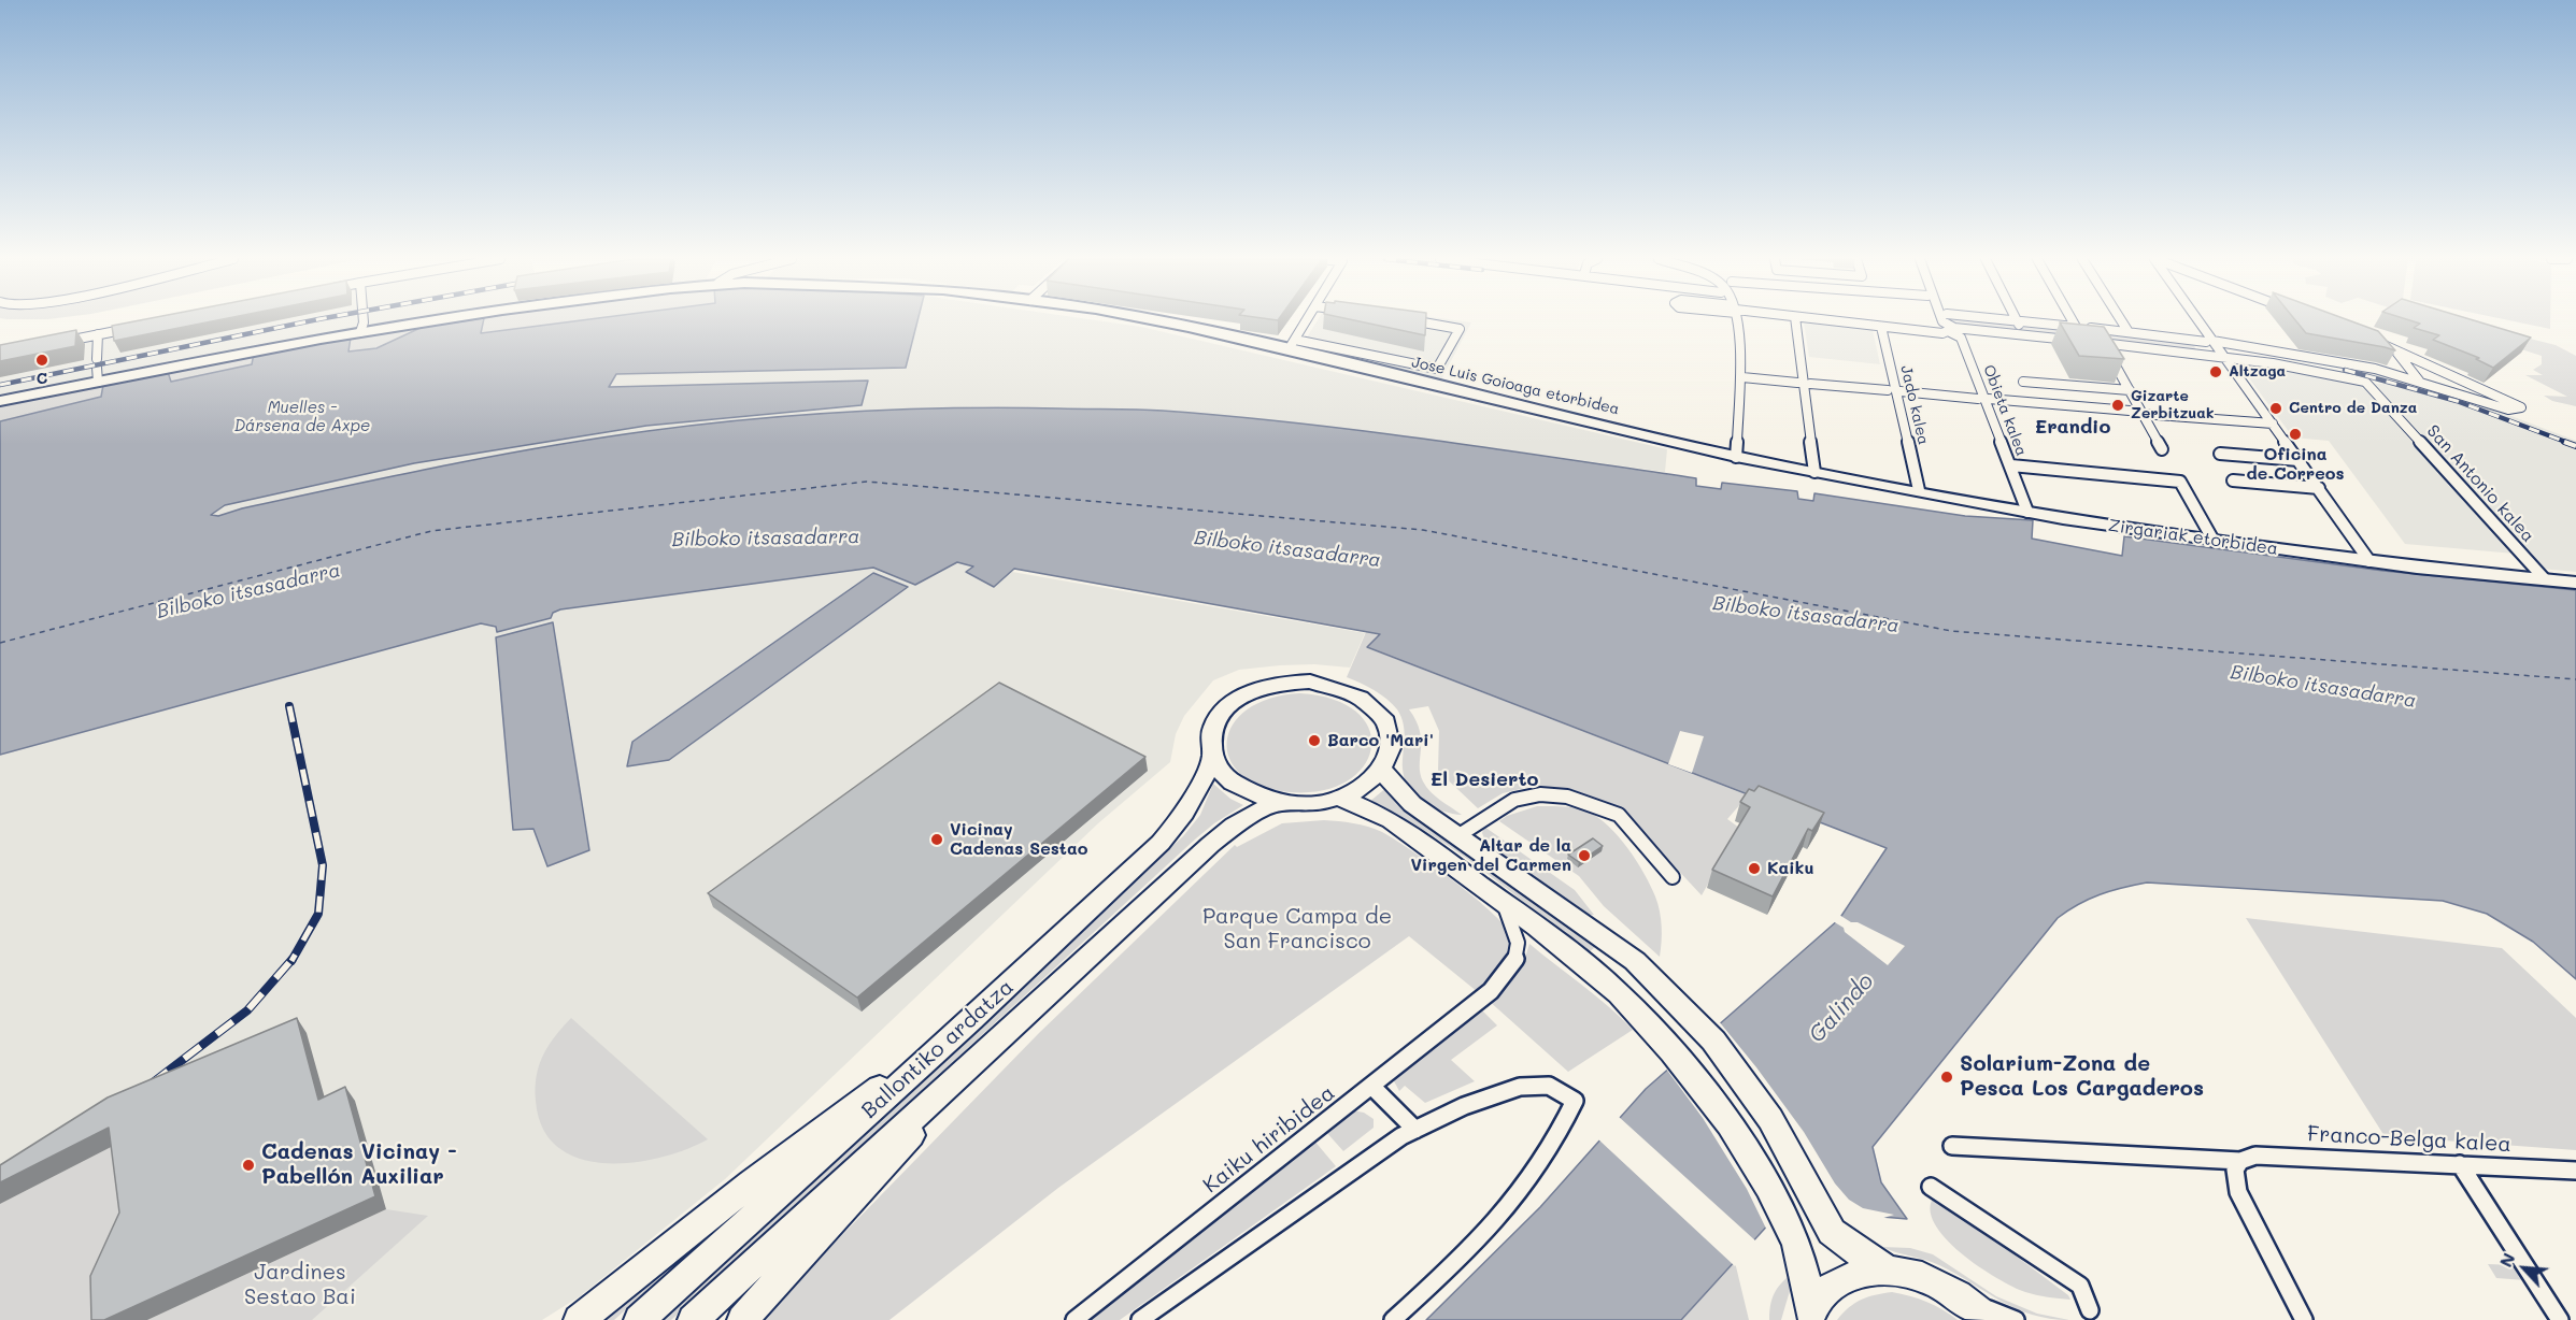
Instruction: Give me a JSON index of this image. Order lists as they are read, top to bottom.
{
  "streets": {
    "main road": ["Jose Luis Goioaga etorbidea", "Zirgariak etorbidea", "Ballontiko ardatza"],
    "street": [
      "Jado kalea",
      "Obieta kalea",
      "San Antonio kalea",
      "Kaiku hiribidea",
      "Franco-Belga kalea"
    ]
  },
  "crossings": [
    ["Jose Luis Goioaga etorbidea", "Zirgariak etorbidea"],
    ["Jado kalea", "Zirgariak etorbidea"],
    ["Obieta kalea", "Zirgariak etorbidea"],
    ["San Antonio kalea", "Zirgariak etorbidea"]
  ],
  "districts": ["Erandio", "El Desierto"],
  "water": ["Muelles - Dársena de Axpe", "Bilboko itsasadarra", "Galindo"],
  "parks": ["Parque Campa de San Francisco", "Jardines Sestao Bai"],
  "places": [
    "C",
    "Altzaga",
    "Gizarte Zerbitzuak",
    "Centro de Danza",
    "Oficina de Correos",
    "Barco 'Mari'",
    "Vicinay Cadenas Sestao",
    "Altar de la Virgen del Carmen",
    "Kaiku",
    "Solarium-Zona de Pesca Los Cargaderos",
    "Cadenas Vicinay - Pabellón Auxiliar"
  ],
  "north": "top left"
}
